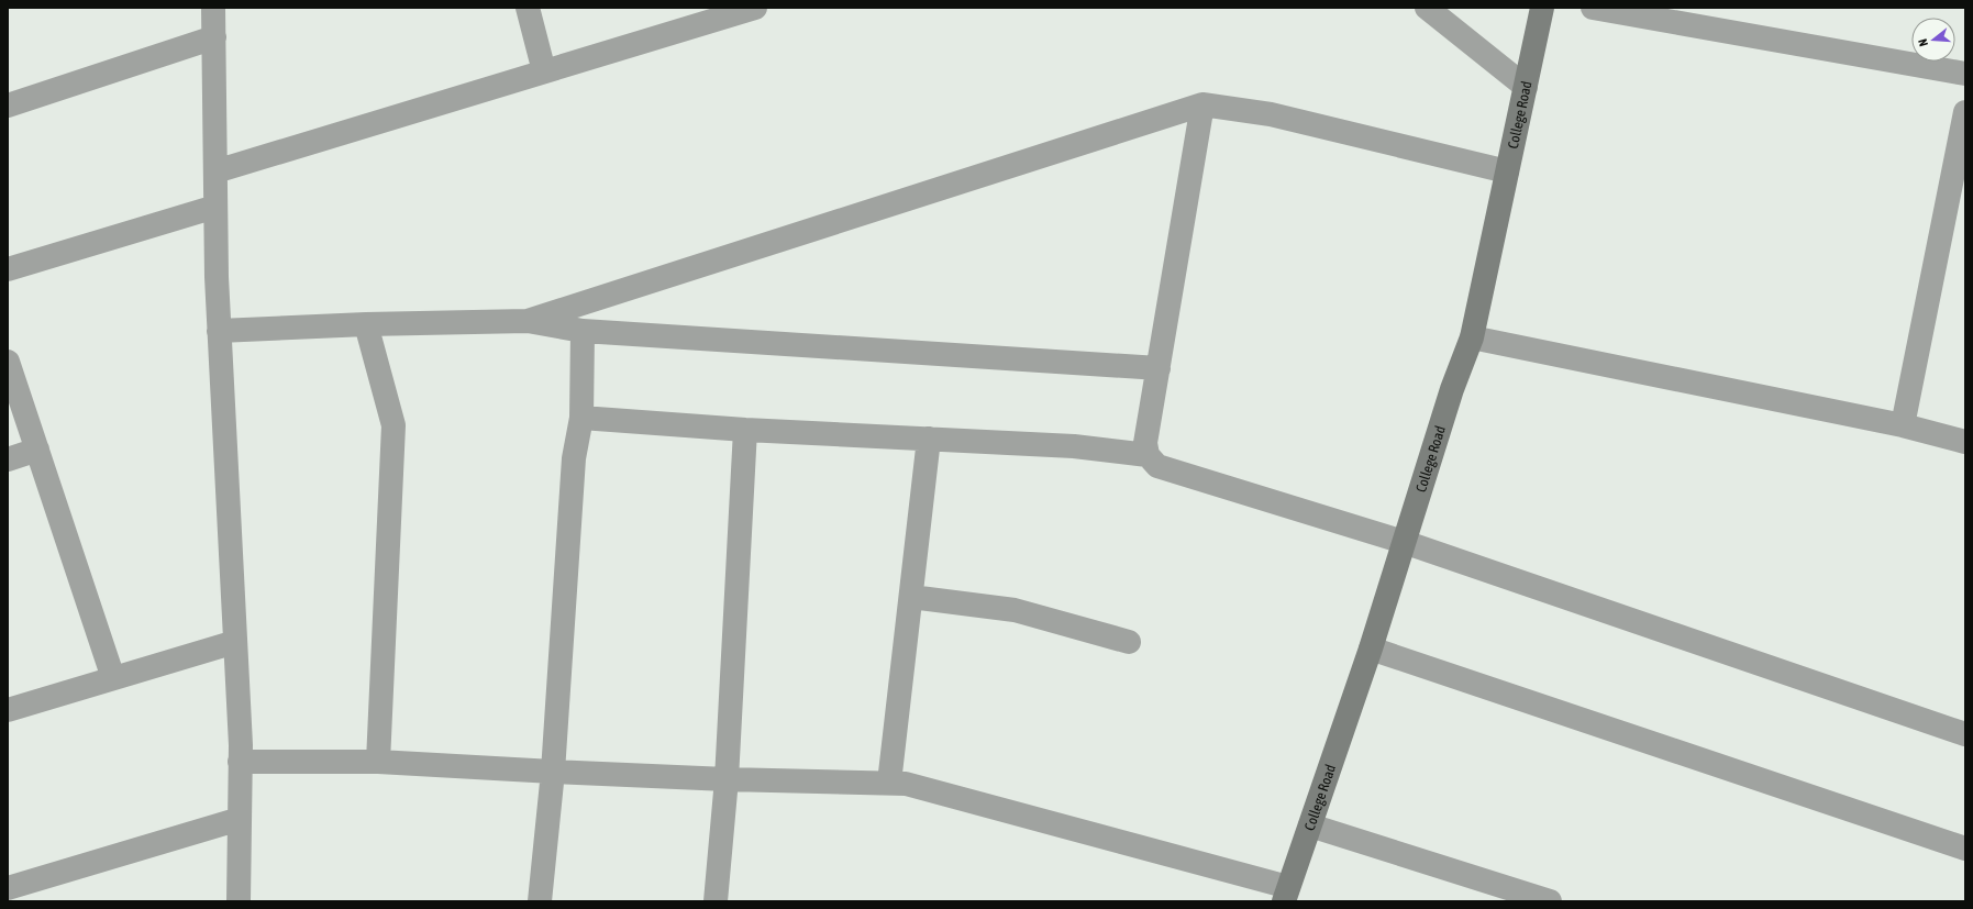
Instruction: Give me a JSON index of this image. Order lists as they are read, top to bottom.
{
  "streets": {
    "main road": ["College Road"]
  },
  "north": "left"
}
